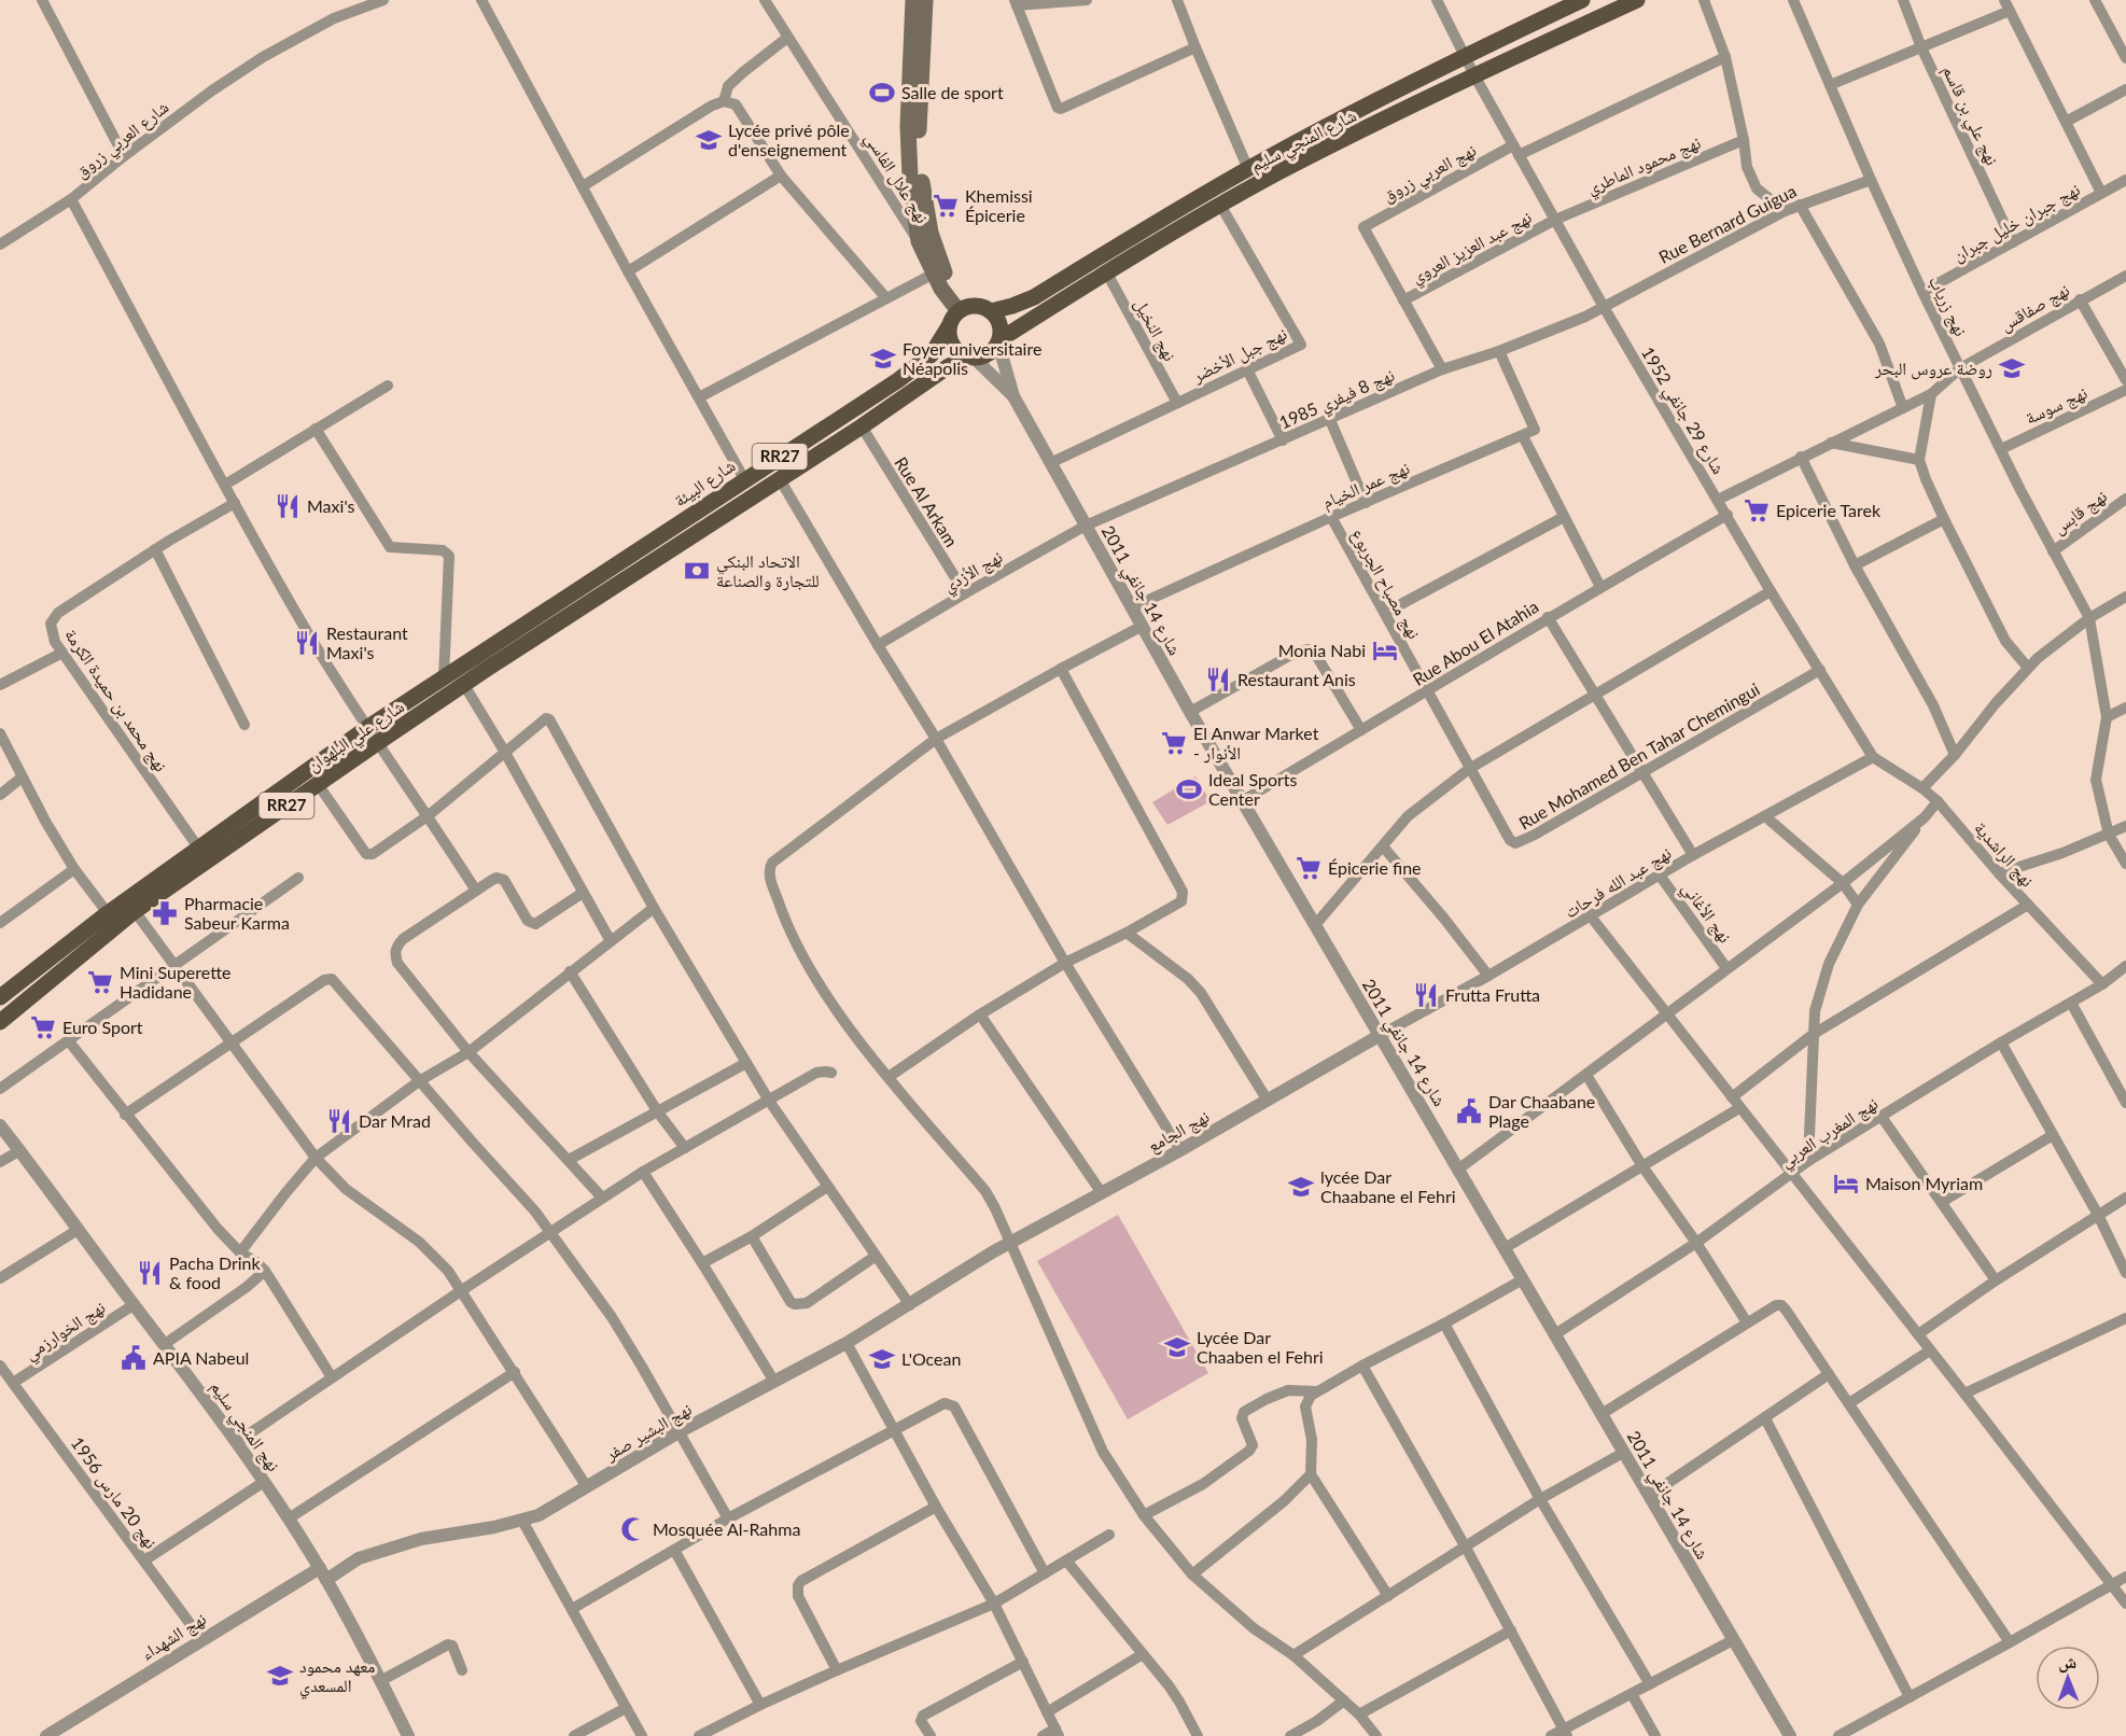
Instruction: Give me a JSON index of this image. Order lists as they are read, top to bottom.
{
  "streets": {
    "main road": [
      "شارع المنجي سليم",
      "RR27",
      "شارع البيئة",
      "شارع علي البلهوان"
    ],
    "street": [
      "نهج علي بن قاسم",
      "شارع العربي زروق",
      "نهج محمود الماطري",
      "نهج العربي زروق",
      "نهج علال الفاسي",
      "نهج جبران خليل جبران",
      "Rue Bernard Guigua",
      "نهج عبد العزيز العروي",
      "نهج زرياب",
      "نهج صفاقس",
      "نهج النخيل",
      "نهج جبل الأخضر",
      "نهج 8 فيفري 1985",
      "نهج سوسة",
      "شارع 29 جانفي 1952",
      "نهج عمر الخيام",
      "Rue Al Arkam",
      "نهج قابس",
      "نهج الأزدي",
      "نهج مصباح الجربوع",
      "شارع 14 جانفي 2011",
      "Rue Abou El Atahia",
      "نهج محمد بن حميدة الكرمة",
      "Rue Mohamed Ben Tahar Chemingui",
      "نهج الراشدية",
      "نهج عبد الله فرحات",
      "نهج الأغاني",
      "نهج الجامع",
      "نهج المغرب العربي",
      "نهج الخوارزمي",
      "نهج المنجي سليم",
      "نهج البشير صفر",
      "نهج 20 مارس 1956",
      "نهج الشهداء"
    ]
  },
  "crossings": [
    ["نهج علي بن قاسم", "نهج جبران خليل جبران"],
    ["شارع المنجي سليم", "نهج النخيل"],
    ["شارع المنجي سليم", "نهج جبل الأخضر"],
    ["شارع المنجي سليم", "شارع 29 جانفي 1952"],
    ["شارع المنجي سليم", "RR27"],
    ["شارع المنجي سليم", "شارع البيئة"],
    ["نهج محمود الماطري", "نهج عبد العزيز العروي"],
    ["نهج محمود الماطري", "شارع 29 جانفي 1952"],
    ["نهج العربي زروق", "نهج عبد العزيز العروي"],
    ["نهج العربي زروق", "شارع 29 جانفي 1952"],
    ["نهج جبران خليل جبران", "نهج زرياب"],
    ["Rue Bernard Guigua", "نهج زرياب"],
    ["Rue Bernard Guigua", "نهج 8 فيفري 1985"],
    ["Rue Bernard Guigua", "شارع 29 جانفي 1952"],
    ["نهج عبد العزيز العروي", "شارع 29 جانفي 1952"],
    ["نهج زرياب", "نهج صفاقس"],
    ["نهج زرياب", "نهج سوسة"],
    ["نهج زرياب", "نهج قابس"],
    ["نهج صفاقس", "شارع 29 جانفي 1952"],
    ["نهج النخيل", "نهج جبل الأخضر"],
    ["نهج جبل الأخضر", "شارع 14 جانفي 2011"],
    ["نهج 8 فيفري 1985", "شارع 29 جانفي 1952"],
    ["نهج 8 فيفري 1985", "نهج الأزدي"],
    ["نهج 8 فيفري 1985", "شارع 14 جانفي 2011"],
    ["شارع 29 جانفي 1952", "Rue Abou El Atahia"],
    ["شارع 29 جانفي 1952", "Rue Mohamed Ben Tahar Chemingui"],
    ["شارع 29 جانفي 1952", "نهج الراشدية"],
    ["شارع 29 جانفي 1952", "نهج عبد الله فرحات"],
    ["RR27", "شارع البيئة"],
    ["RR27", "Rue Al Arkam"],
    ["RR27", "شارع علي البلهوان"],
    ["شارع البيئة", "شارع علي البلهوان"],
    ["نهج عمر الخيام", "نهج مصباح الجربوع"],
    ["نهج عمر الخيام", "شارع 14 جانفي 2011"],
    ["Rue Al Arkam", "نهج الأزدي"],
    ["نهج الأزدي", "شارع 14 جانفي 2011"],
    ["نهج مصباح الجربوع", "Rue Abou El Atahia"],
    ["نهج مصباح الجربوع", "Rue Mohamed Ben Tahar Chemingui"],
    ["شارع 14 جانفي 2011", "Rue Abou El Atahia"],
    ["شارع 14 جانفي 2011", "نهج عبد الله فرحات"],
    ["شارع 14 جانفي 2011", "نهج الجامع"],
    ["شارع 14 جانفي 2011", "نهج المغرب العربي"],
    ["نهج محمد بن حميدة الكرمة", "شارع علي البلهوان"],
    ["نهج الراشدية", "نهج عبد الله فرحات"],
    ["نهج الراشدية", "نهج المغرب العربي"],
    ["نهج عبد الله فرحات", "نهج الأغاني"],
    ["نهج عبد الله فرحات", "نهج الجامع"],
    ["نهج الجامع", "نهج البشير صفر"],
    ["نهج الخوارزمي", "نهج المنجي سليم"],
    ["نهج الخوارزمي", "نهج 20 مارس 1956"],
    ["نهج المنجي سليم", "نهج البشير صفر"],
    ["نهج المنجي سليم", "نهج الشهداء"],
    ["نهج البشير صفر", "نهج الشهداء"],
    ["نهج 20 مارس 1956", "نهج الشهداء"]
  ],
  "places": {
    "sports": ["Salle de sport", "Ideal Sports Center"],
    "school or university": [
      "Lycée privé pôle d'enseignement",
      "Foyer universitaire Néapolis",
      "روضة عروس البحر",
      "lycée Dar Chaabane el Fehri",
      "Lycée Dar Chaaben el Fehri",
      "L'Ocean",
      "معهد محمود المسعدي"
    ],
    "supermarket": [
      "Khemissi Épicerie",
      "Epicerie Tarek",
      "El Anwar Market - الأنوار",
      "Épicerie fine",
      "Mini Superette Hadidane",
      "Euro Sport"
    ],
    "restaurant": [
      "Maxi's",
      "Restaurant Maxi's",
      "Restaurant Anis",
      "Frutta Frutta",
      "Dar Mrad",
      "Pacha Drink & food"
    ],
    "bank": ["الاتحاد البنكي للتجارة والصناعة"],
    "hotel": ["Monia Nabi", "Maison Myriam"],
    "pharmacy": ["Pharmacie Sabeur Karma"],
    "public building": ["Dar Chaabane Plage", "APIA Nabeul"],
    "mosque": ["Mosquée Al-Rahma"]
  },
  "north": "top"
}
